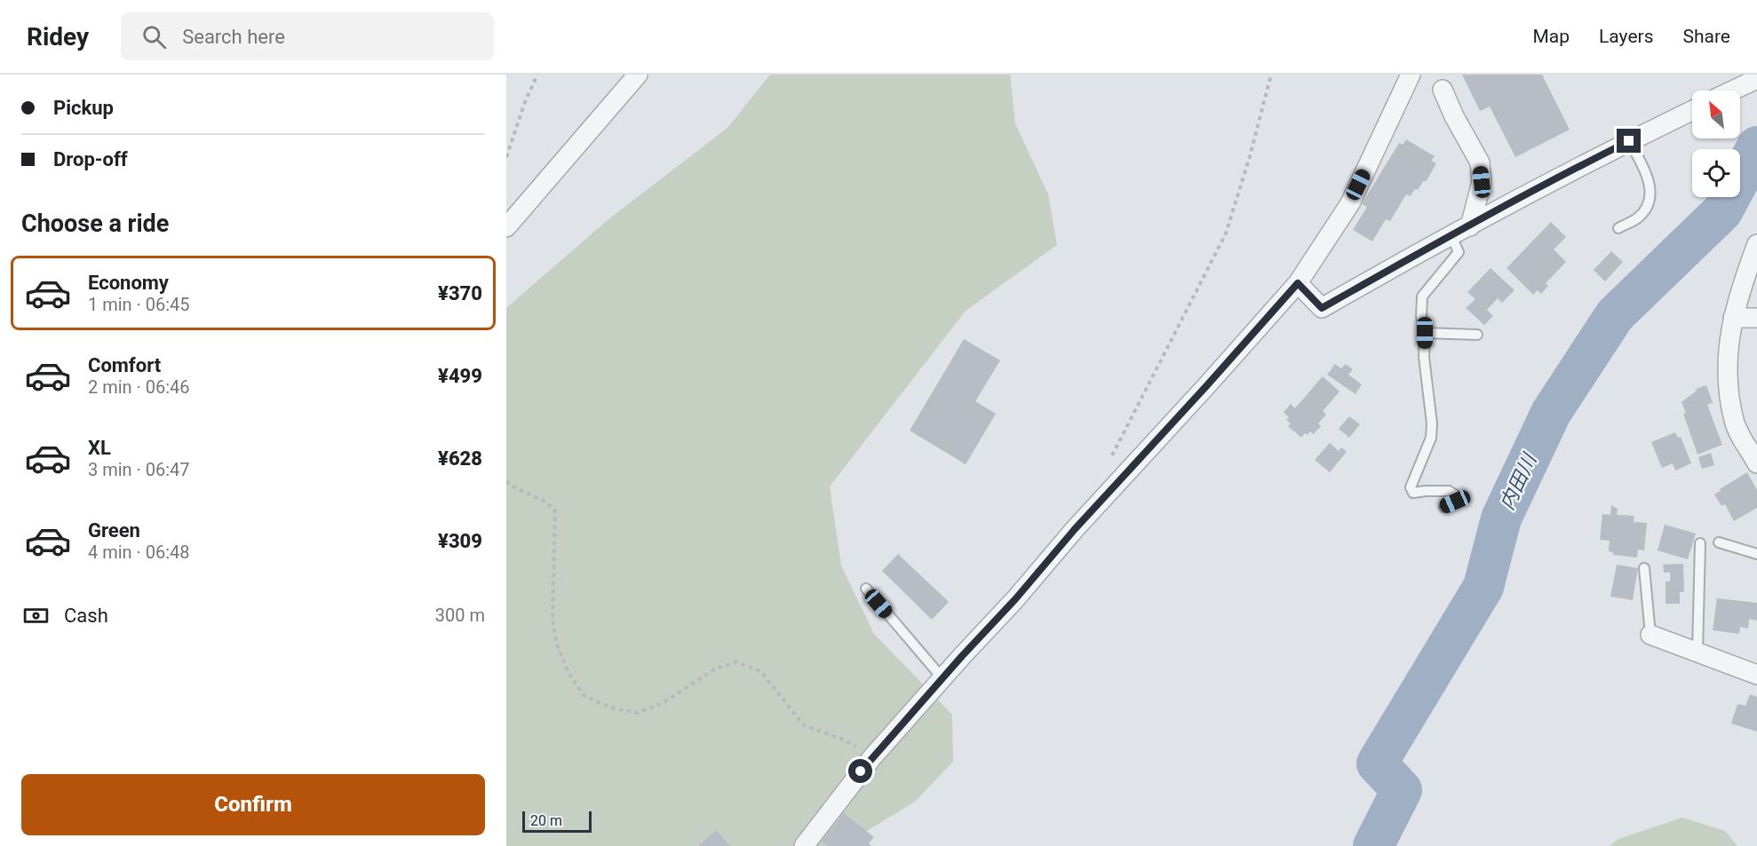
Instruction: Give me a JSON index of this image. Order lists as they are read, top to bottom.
{
  "water": ["内田川"],
  "scale_bar": "20 m",
  "north": "top left",
  "page": {
    "header": "Ridey",
    "search": "Search here",
    "nav": ["Map", "Layers", "Share"],
    "banner": ["Pickup", "Drop-off"],
    "heading": "Choose a ride",
    "list": [
      {
        "name": "Economy",
        "note": "1 min · 06:45",
        "value": "¥370"
      },
      {
        "name": "Comfort",
        "note": "2 min · 06:46",
        "value": "¥499"
      },
      {
        "name": "XL",
        "note": "3 min · 06:47",
        "value": "¥628"
      },
      {
        "name": "Green",
        "note": "4 min · 06:48",
        "value": "¥309"
      }
    ],
    "pay": ["Cash", "300 m"],
    "buttons": "Confirm",
    "scale": "20 m"
  }
}
